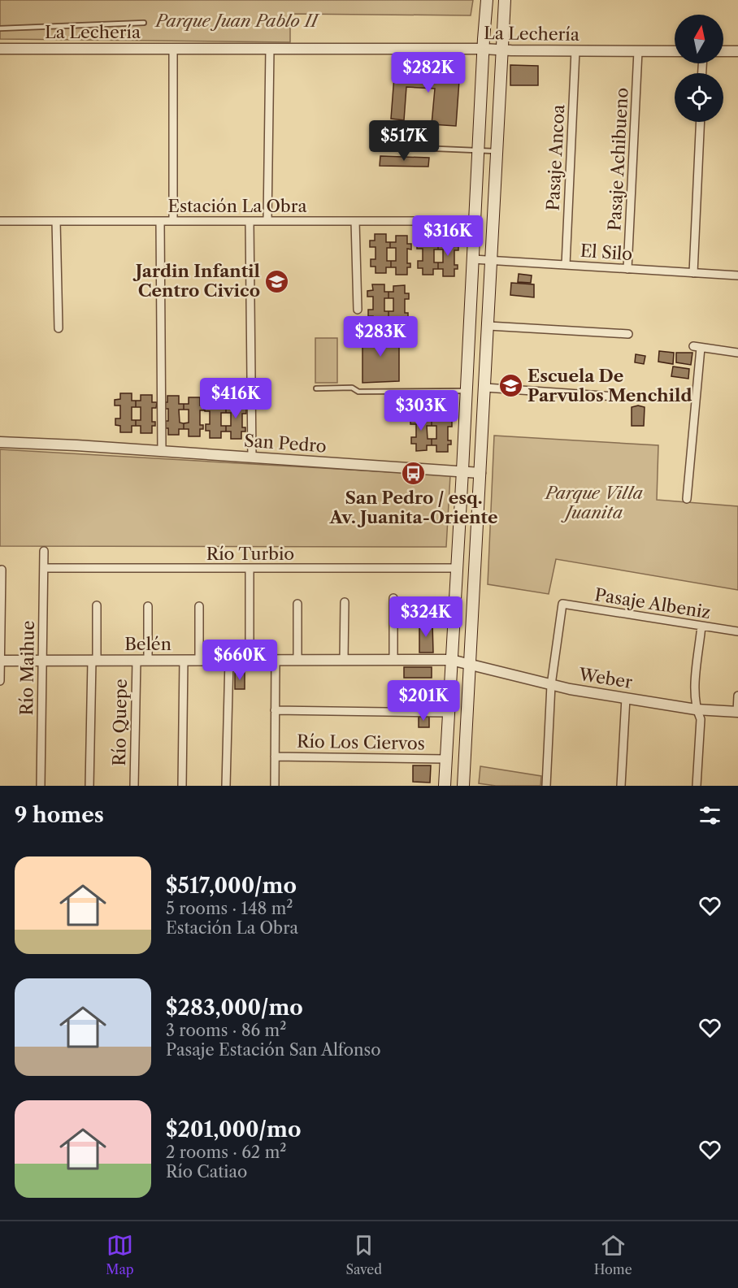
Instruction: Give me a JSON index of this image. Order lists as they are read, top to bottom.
{
  "streets": {
    "street": [
      "La Lechería",
      "Pasaje Ancoa",
      "Pasaje Achibueno",
      "Estación La Obra",
      "El Silo",
      "San Pedro",
      "Río Turbio",
      "Pasaje Albeniz",
      "Belén",
      "Río Maihue",
      "Weber",
      "Río Quepe",
      "Río Los Ciervos"
    ]
  },
  "crossings": [
    ["La Lechería", "Pasaje Ancoa"],
    ["La Lechería", "Pasaje Achibueno"],
    ["Pasaje Ancoa", "El Silo"],
    ["Pasaje Achibueno", "El Silo"],
    ["Río Turbio", "Río Maihue"],
    ["Pasaje Albeniz", "Weber"],
    ["Belén", "Río Maihue"],
    ["Belén", "Weber"],
    ["Belén", "Río Quepe"]
  ],
  "parks": ["Parque Juan Pablo II", "Parque Villa Juanita"],
  "places": {
    "school or university": ["Jardin Infantil Centro Civico", "Escuela De Parvulos Menchild"],
    "bus stop": ["San Pedro / esq. Av. Juanita-Oriente"]
  },
  "north": "top",
  "page": {
    "price": [
      "$282K",
      "$517K",
      "$316K",
      "$283K",
      "$416K",
      "$303K",
      "$324K",
      "$660K",
      "$201K"
    ],
    "heading": "9 homes",
    "list": [
      {
        "name": "$517,000/mo",
        "note": "5 rooms · 148 m² · Estación La Obra"
      },
      {
        "name": "$283,000/mo",
        "note": "3 rooms · 86 m² · Pasaje Estación San Alfonso"
      },
      {
        "name": "$201,000/mo",
        "note": "2 rooms · 62 m² · Río Catiao"
      }
    ],
    "tabs": ["Map", "Saved", "Home"]
  }
}
